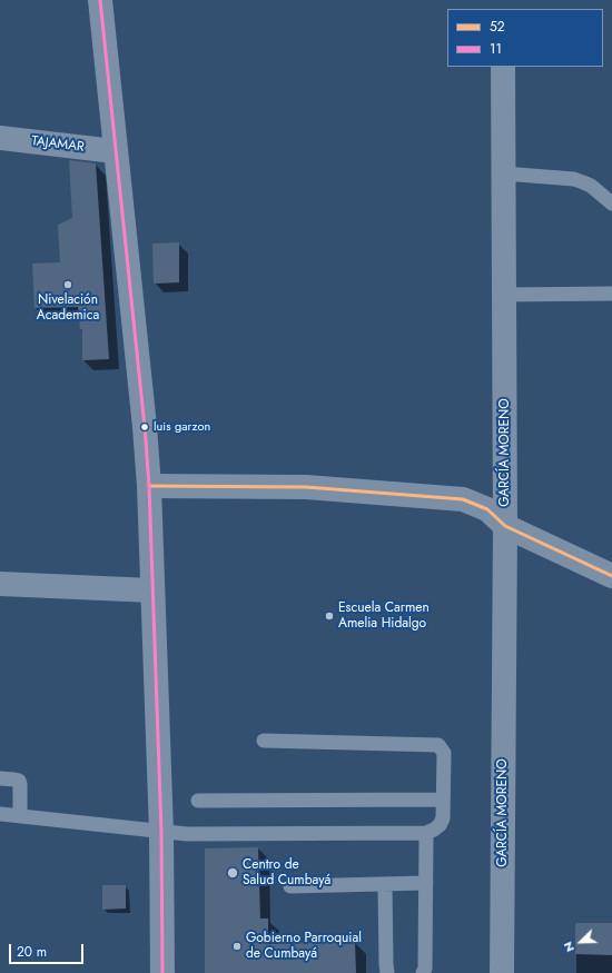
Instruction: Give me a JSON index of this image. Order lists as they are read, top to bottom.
{
  "streets": {
    "street": ["TAJAMAR", "GARCÍA MORENO"]
  },
  "places": [
    "Nivelación Academica",
    "luis garzon",
    "Escuela Carmen Amelia Hidalgo",
    "Centro de Salud Cumbayá",
    "Gobierno Parroquial de Cumbayá"
  ],
  "lines": ["transit line 11", "transit line 52"],
  "legend": ["52", "11"],
  "scale_bar": "20 m",
  "north": "bottom left"
}
